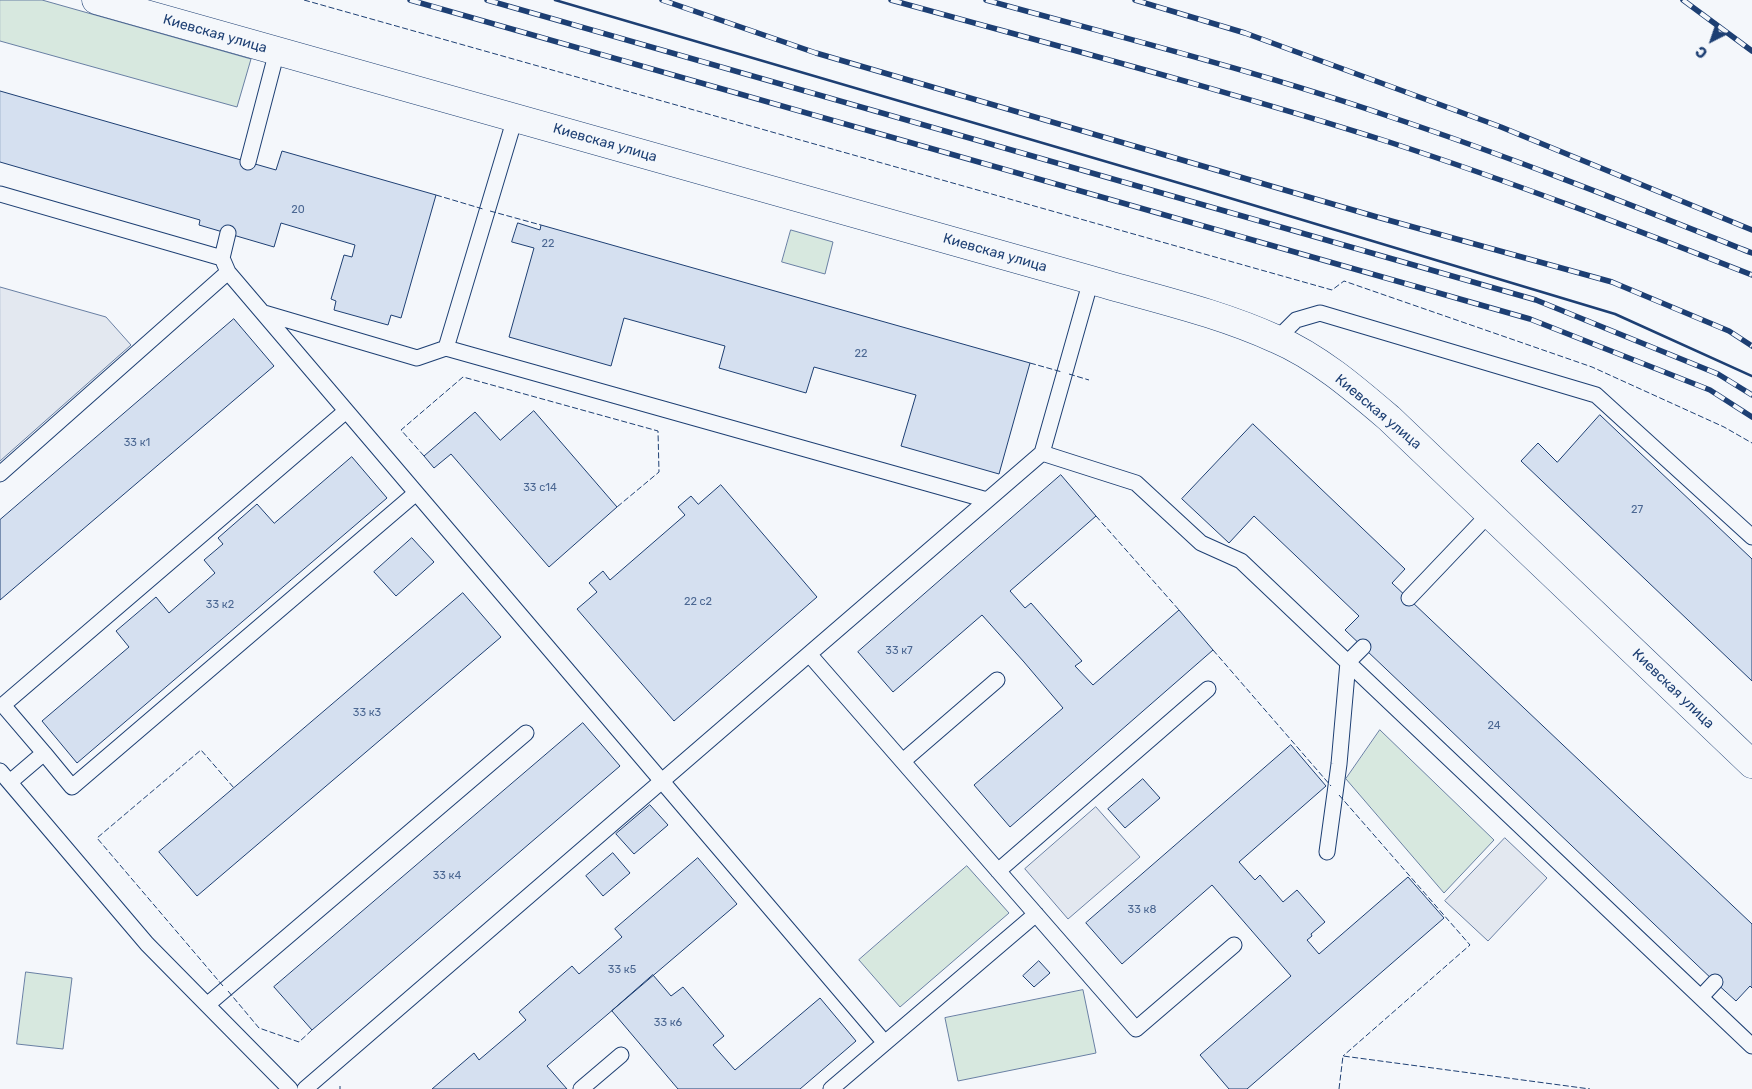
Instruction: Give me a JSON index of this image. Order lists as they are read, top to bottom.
{
  "streets": {
    "street": ["Киевская улица"]
  },
  "house_numbers": [
    "20",
    "22",
    "22",
    "33 к1",
    "33 с14",
    "27",
    "22 с2",
    "33 к2",
    "33 к7",
    "33 к3",
    "24",
    "33 к4",
    "33 к8",
    "33 к5",
    "33 к6"
  ],
  "north": "bottom left"
}
